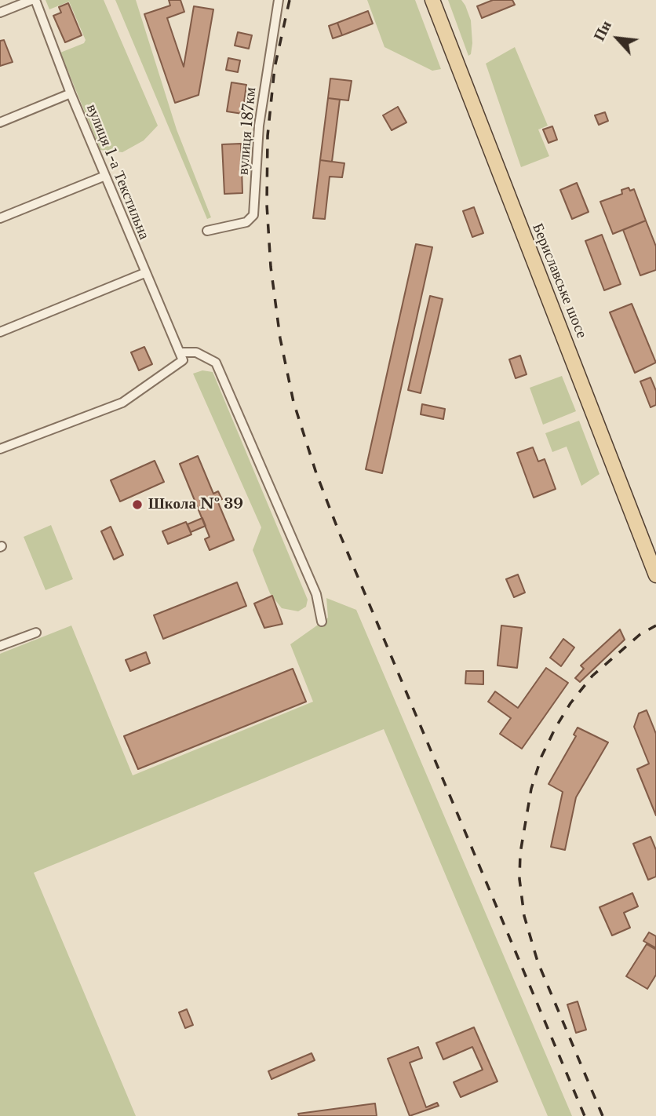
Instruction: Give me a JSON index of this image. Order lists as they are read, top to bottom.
{
  "streets": {
    "main road": ["Бериславське шосе"],
    "street": ["вулиця 187км", "вулиця 1-а Текстильна"]
  },
  "places": ["Школа № 39"],
  "north": "top left"
}
